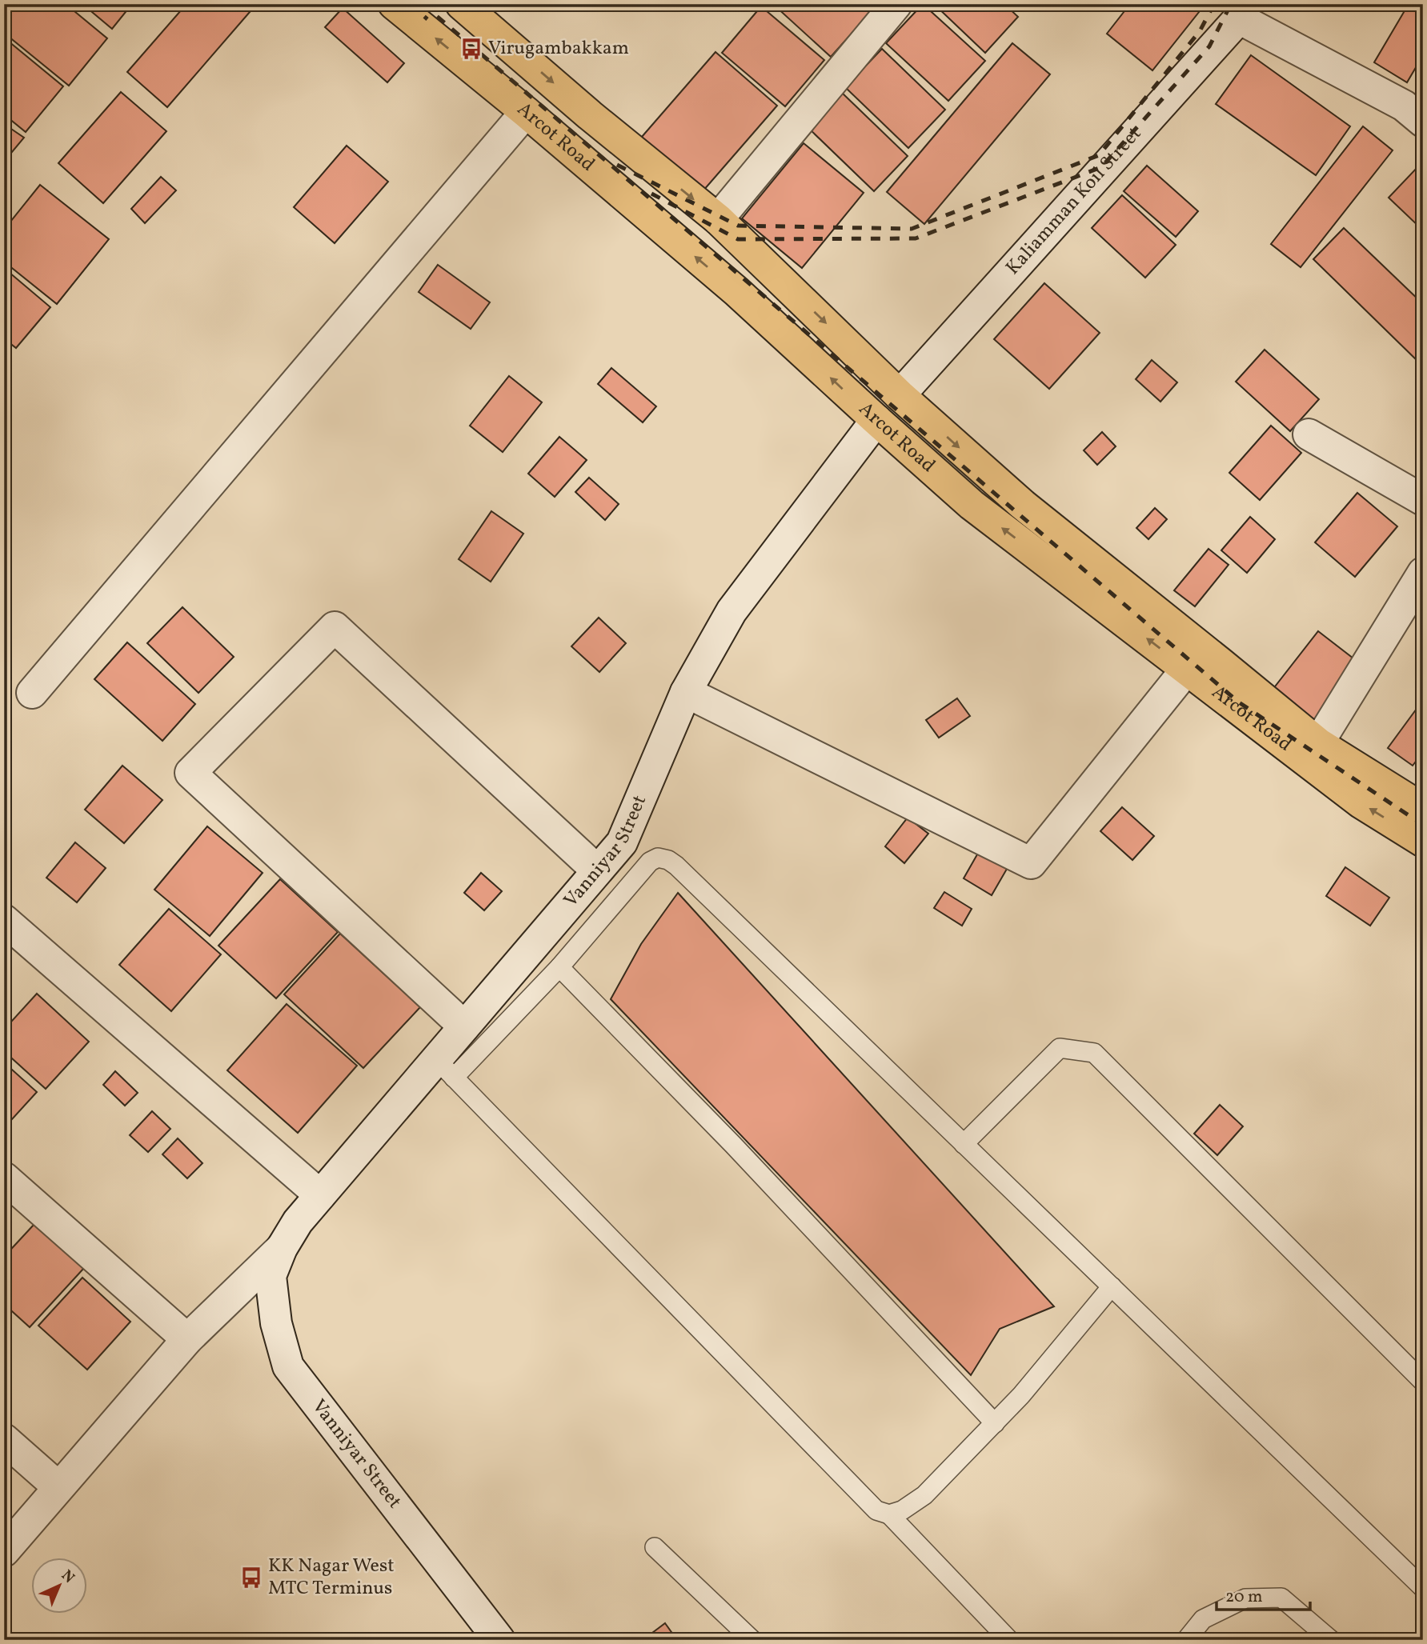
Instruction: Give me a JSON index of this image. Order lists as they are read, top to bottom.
{
  "streets": {
    "main road": ["Arcot Road"],
    "street": ["Kaliamman Koil Street", "Vanniyar Street"]
  },
  "crossings": [
    ["Arcot Road", "Kaliamman Koil Street"],
    ["Arcot Road", "Vanniyar Street"]
  ],
  "places": {
    "bus stop": ["Virugambakkam", "KK Nagar West MTC Terminus"]
  },
  "scale_bar": "20 m",
  "north": "top right"
}
